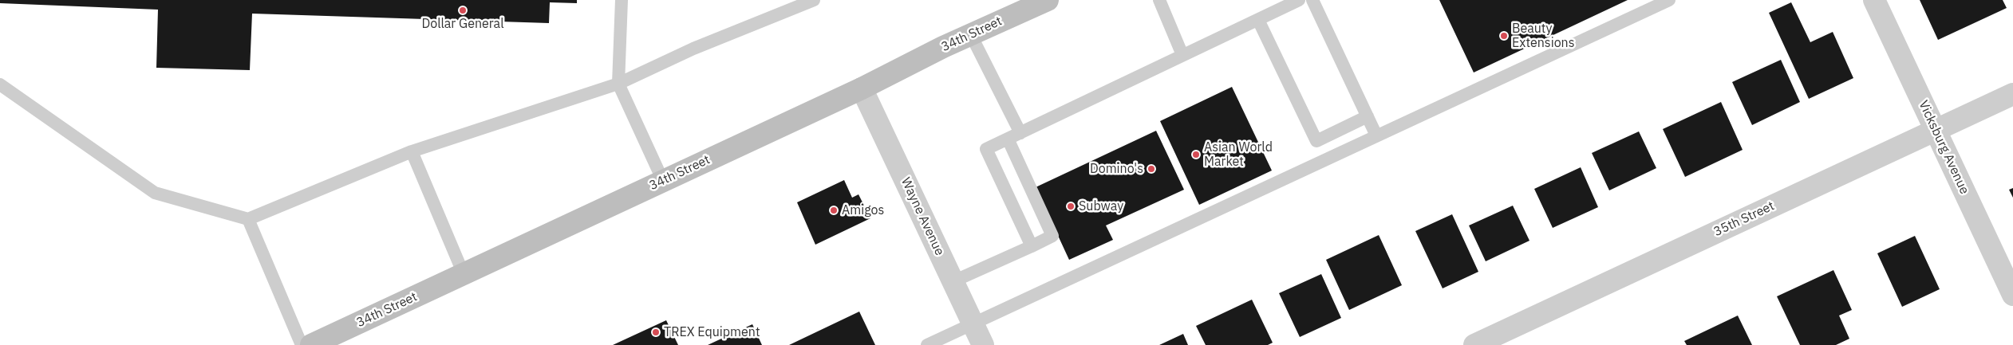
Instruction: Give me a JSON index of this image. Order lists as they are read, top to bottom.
{
  "streets": {
    "main road": ["34th Street"],
    "street": ["Vicksburg Avenue", "Wayne Avenue", "35th Street"]
  },
  "crossings": [
    ["34th Street", "Wayne Avenue"],
    ["Vicksburg Avenue", "35th Street"]
  ],
  "places": [
    "Dollar General",
    "Beauty Extensions",
    "Asian World Market",
    "Domino's",
    "Subway",
    "Amigos",
    "TREX Equipment"
  ]
}
